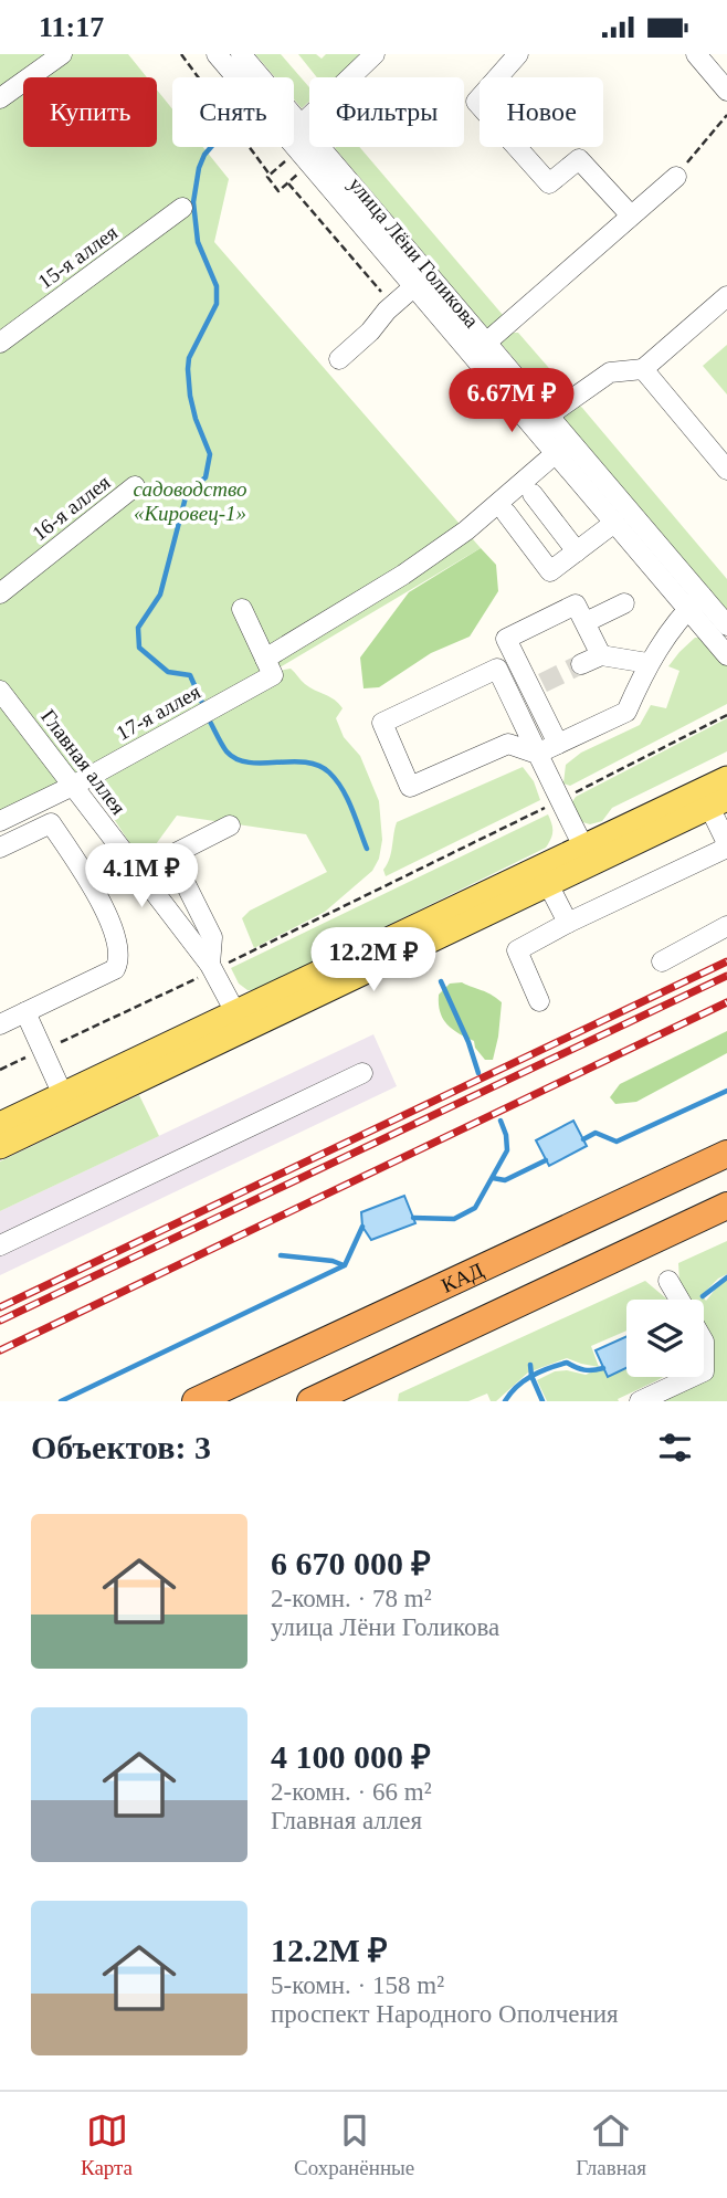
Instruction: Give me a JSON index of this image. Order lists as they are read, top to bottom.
{
  "streets": {
    "highway": ["КАД"],
    "street": [
      "улица Лёни Голикова",
      "15-я аллея",
      "16-я аллея",
      "17-я аллея",
      "Главная аллея"
    ]
  },
  "crossings": [
    ["17-я аллея", "Главная аллея"]
  ],
  "parks": ["садоводство «Кировец-1»"],
  "page": {
    "status": "11:17",
    "chip": [
      "Купить",
      "Снять",
      "Фильтры",
      "Новое"
    ],
    "price": ["6.67M ₽", "4.1M ₽", "12.2M ₽"],
    "heading": "Объектов: 3",
    "list": [
      {
        "name": "6 670 000 ₽",
        "note": "2-комн. · 78 m² · улица Лёни Голикова"
      },
      {
        "name": "4 100 000 ₽",
        "note": "2-комн. · 66 m² · Главная аллея"
      },
      {
        "name": "12.2M ₽",
        "note": "5-комн. · 158 m² · проспект Народного Ополчения"
      }
    ],
    "tabs": ["Карта", "Сохранённые", "Главная"]
  }
}
